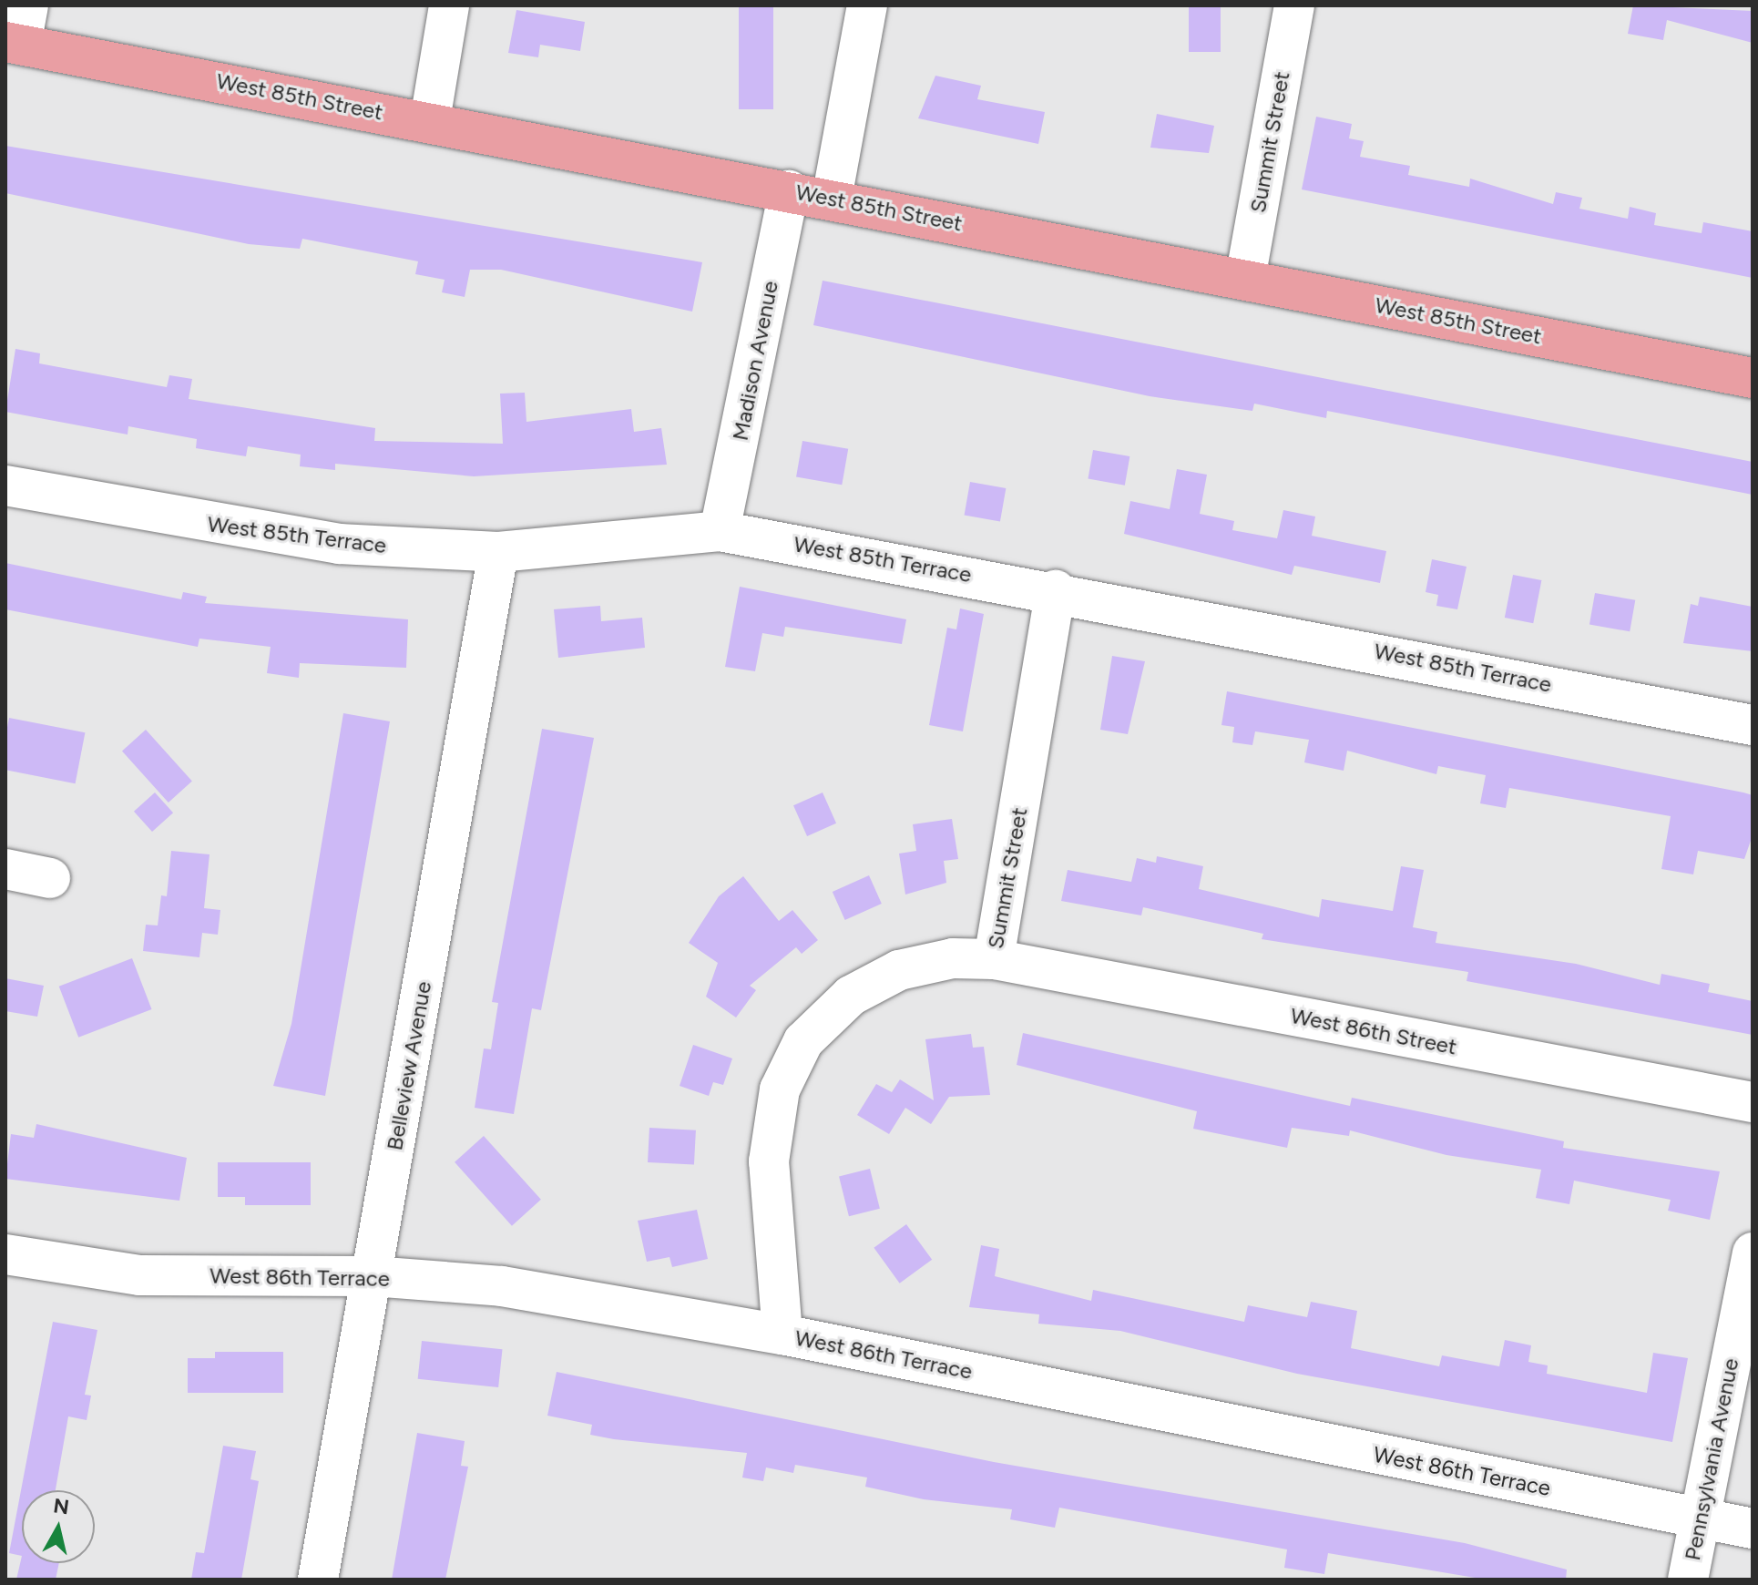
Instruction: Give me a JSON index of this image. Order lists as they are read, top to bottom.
{
  "streets": {
    "main road": ["West 85th Street"],
    "street": [
      "Summit Street",
      "Madison Avenue",
      "West 85th Terrace",
      "West 86th Street",
      "Belleview Avenue",
      "West 86th Terrace",
      "Pennsylvania Avenue"
    ]
  },
  "crossings": [
    ["West 85th Street", "Summit Street"],
    ["West 85th Street", "Madison Avenue"],
    ["Summit Street", "West 85th Terrace"],
    ["Summit Street", "West 86th Street"],
    ["Summit Street", "West 86th Terrace"],
    ["Madison Avenue", "West 85th Terrace"],
    ["West 85th Terrace", "Belleview Avenue"],
    ["Belleview Avenue", "West 86th Terrace"],
    ["West 86th Terrace", "Pennsylvania Avenue"]
  ],
  "north": "top"
}
